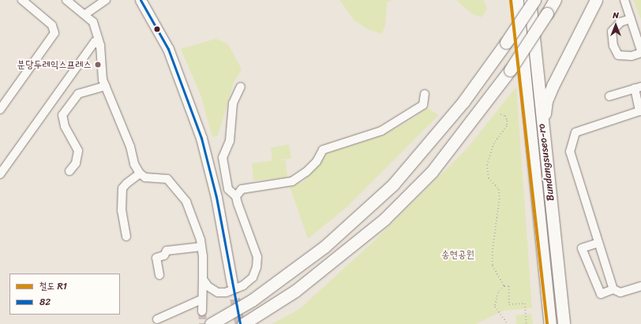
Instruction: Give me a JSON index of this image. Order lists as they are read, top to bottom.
{
  "streets": {
    "highway": ["Bundangsuseo-ro"]
  },
  "parks": ["송현공원"],
  "places": ["분당두레익스프레스"],
  "lines": ["rail line R1", "transit line 82"],
  "legend": ["철도 R1", "82"],
  "north": "top"
}
